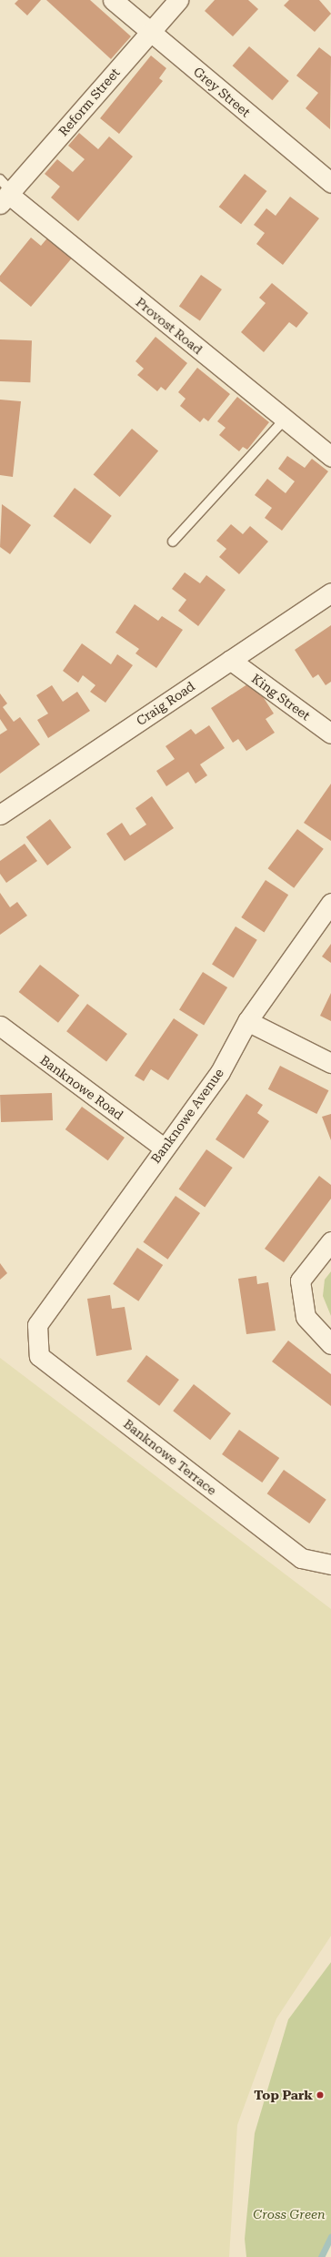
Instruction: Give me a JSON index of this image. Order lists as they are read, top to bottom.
{
  "streets": {
    "street": [
      "Grey Street",
      "Reform Street",
      "Provost Road",
      "King Street",
      "Craig Road",
      "Banknowe Road",
      "Banknowe Avenue",
      "Banknowe Terrace"
    ]
  },
  "crossings": [
    ["Grey Street", "Reform Street"],
    ["Reform Street", "Provost Road"],
    ["King Street", "Craig Road"],
    ["Banknowe Road", "Banknowe Avenue"],
    ["Banknowe Avenue", "Banknowe Terrace"]
  ],
  "parks": ["Cross Green"],
  "places": ["Top Park"]
}
